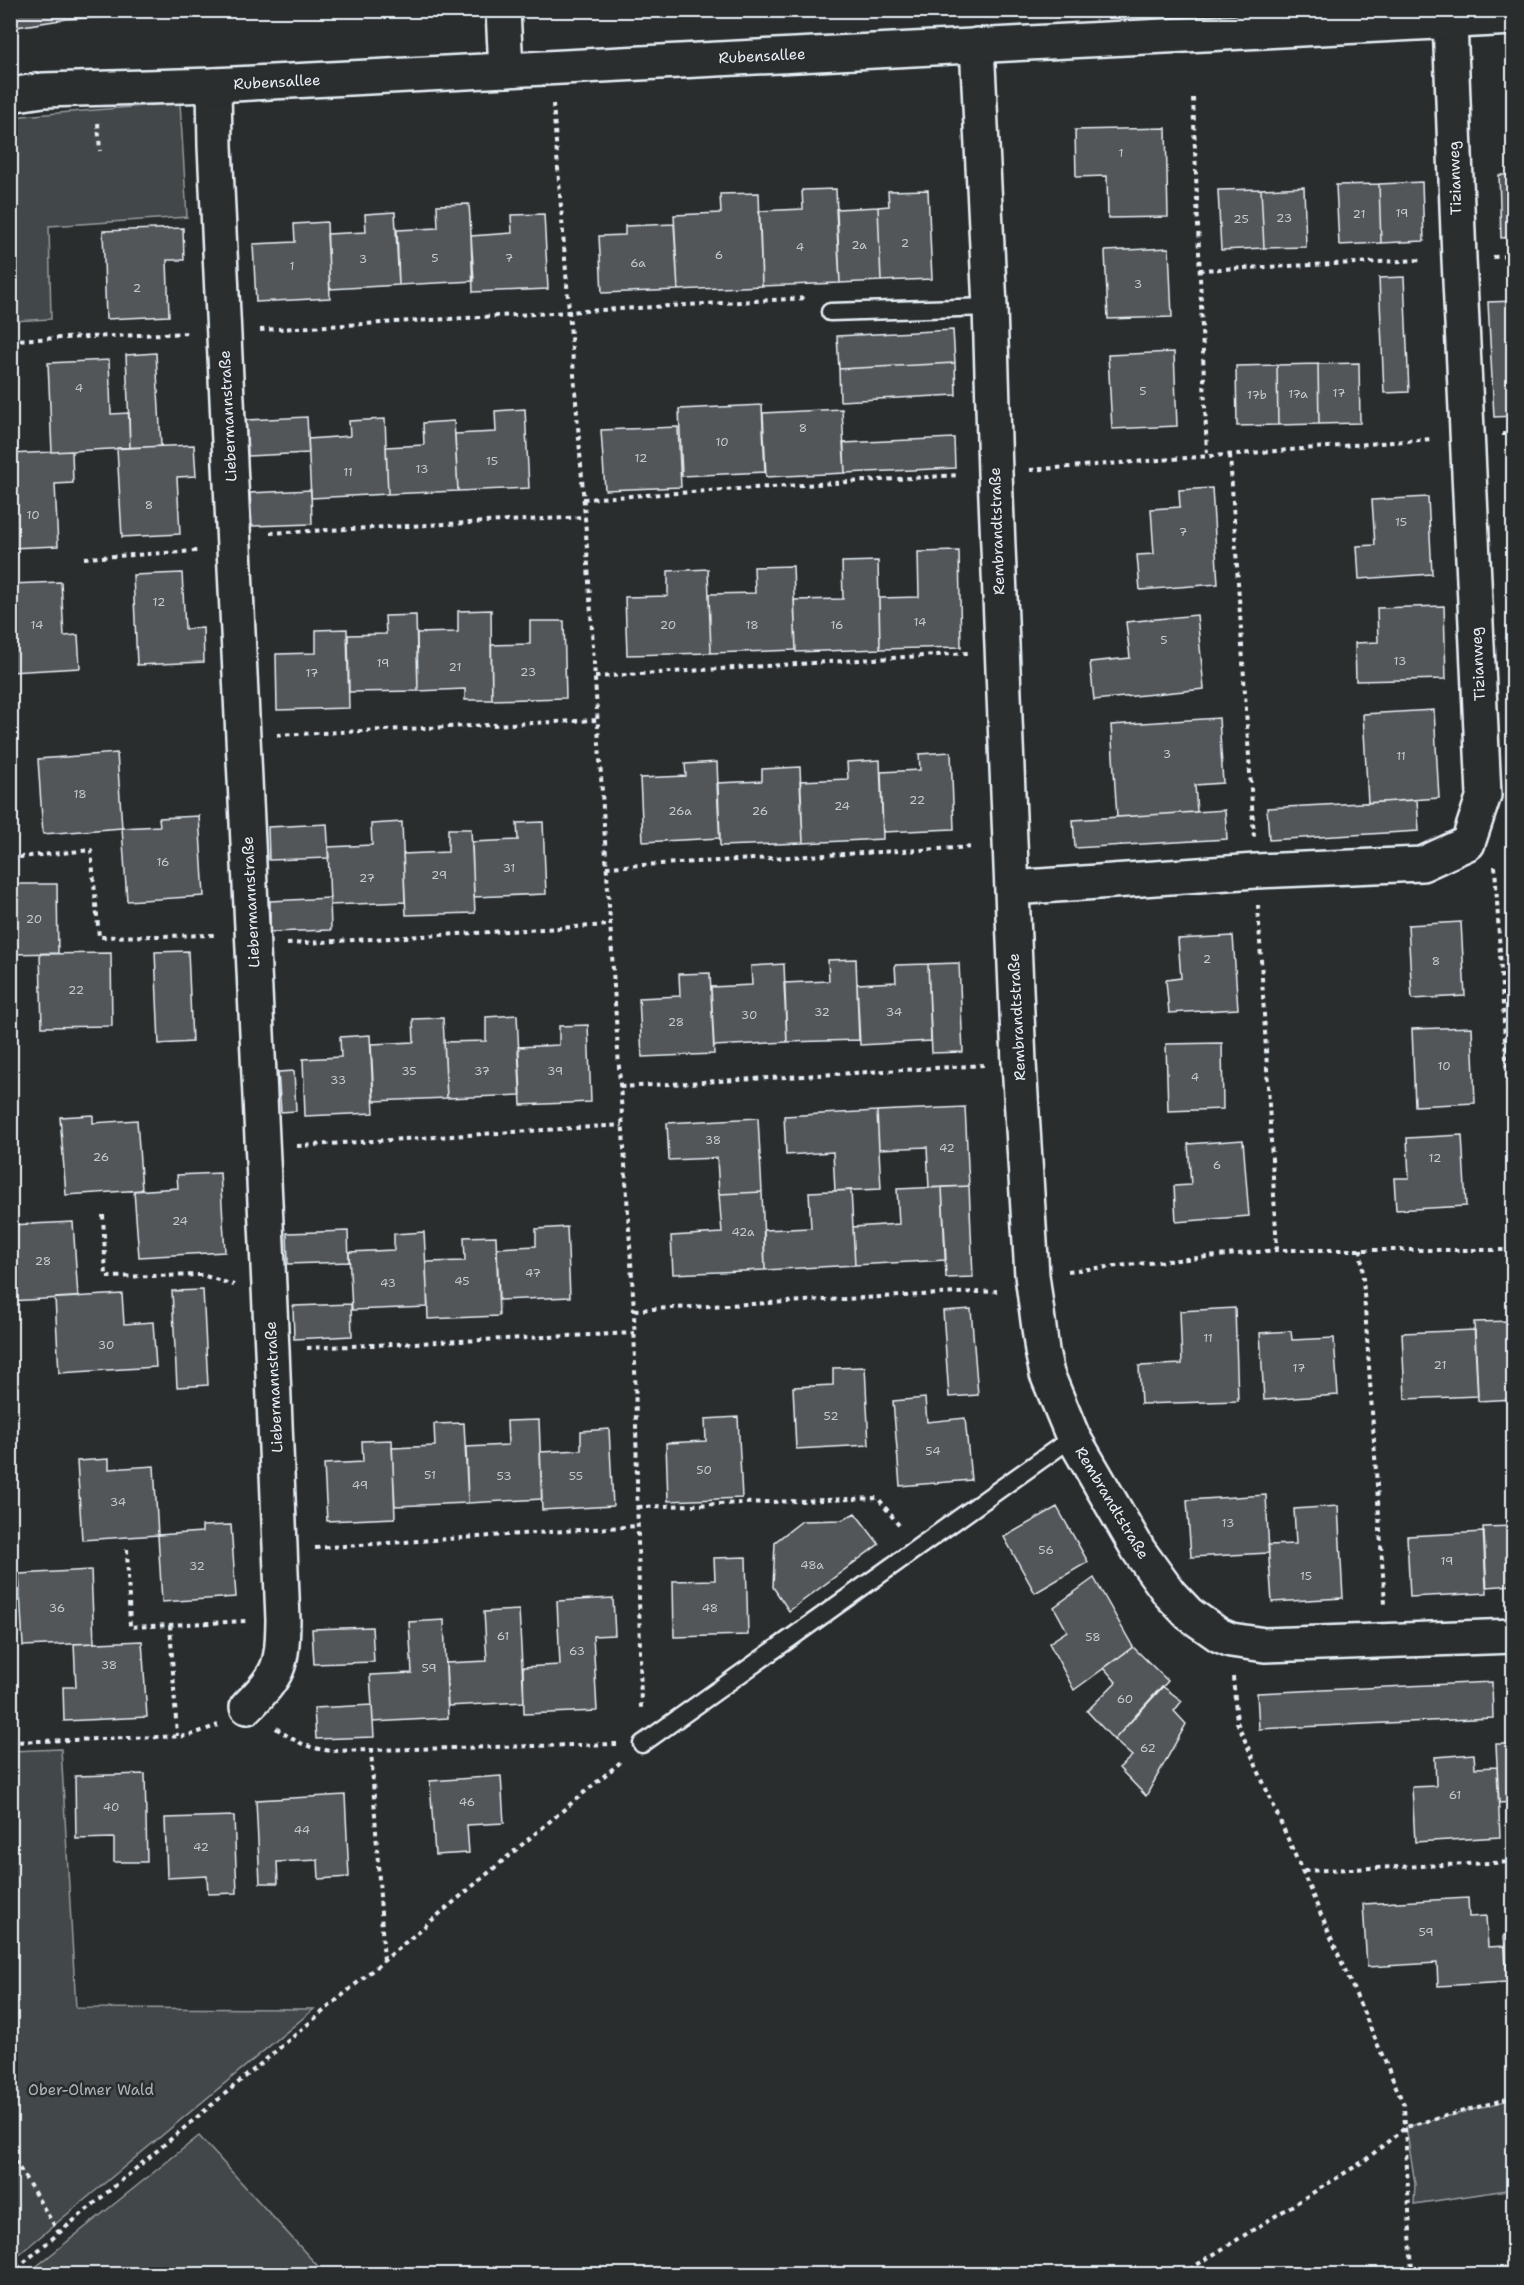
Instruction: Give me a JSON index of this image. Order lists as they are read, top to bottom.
{
  "streets": {
    "street": [
      "Rubensallee",
      "Tizianweg",
      "Liebermannstraße",
      "Rembrandtstraße"
    ]
  },
  "crossings": [
    ["Rubensallee", "Tizianweg"],
    ["Rubensallee", "Liebermannstraße"],
    ["Rubensallee", "Rembrandtstraße"],
    ["Tizianweg", "Rembrandtstraße"]
  ],
  "parks": ["Ober-Olmer Wald"],
  "house_numbers": [
    "1",
    "19",
    "21",
    "23",
    "25",
    "2",
    "2a",
    "4",
    "6",
    "5",
    "7",
    "3",
    "6a",
    "1",
    "3",
    "2",
    "4",
    "5",
    "17",
    "17a",
    "17b",
    "8",
    "10",
    "12",
    "15",
    "13",
    "11",
    "8",
    "10",
    "15",
    "7",
    "12",
    "14",
    "14",
    "20",
    "18",
    "16",
    "5",
    "13",
    "19",
    "21",
    "23",
    "17",
    "3",
    "11",
    "18",
    "22",
    "24",
    "26a",
    "26",
    "16",
    "31",
    "29",
    "27",
    "20",
    "2",
    "8",
    "22",
    "32",
    "34",
    "30",
    "28",
    "10",
    "35",
    "37",
    "39",
    "4",
    "33",
    "38",
    "42",
    "26",
    "12",
    "6",
    "24",
    "42a",
    "28",
    "47",
    "45",
    "43",
    "11",
    "30",
    "21",
    "17",
    "52",
    "54",
    "50",
    "51",
    "53",
    "55",
    "49",
    "34",
    "13",
    "56",
    "19",
    "48a",
    "32",
    "15",
    "36",
    "48",
    "61",
    "58",
    "63",
    "38",
    "59",
    "60",
    "62",
    "61",
    "46",
    "40",
    "44",
    "42",
    "59"
  ]
}
